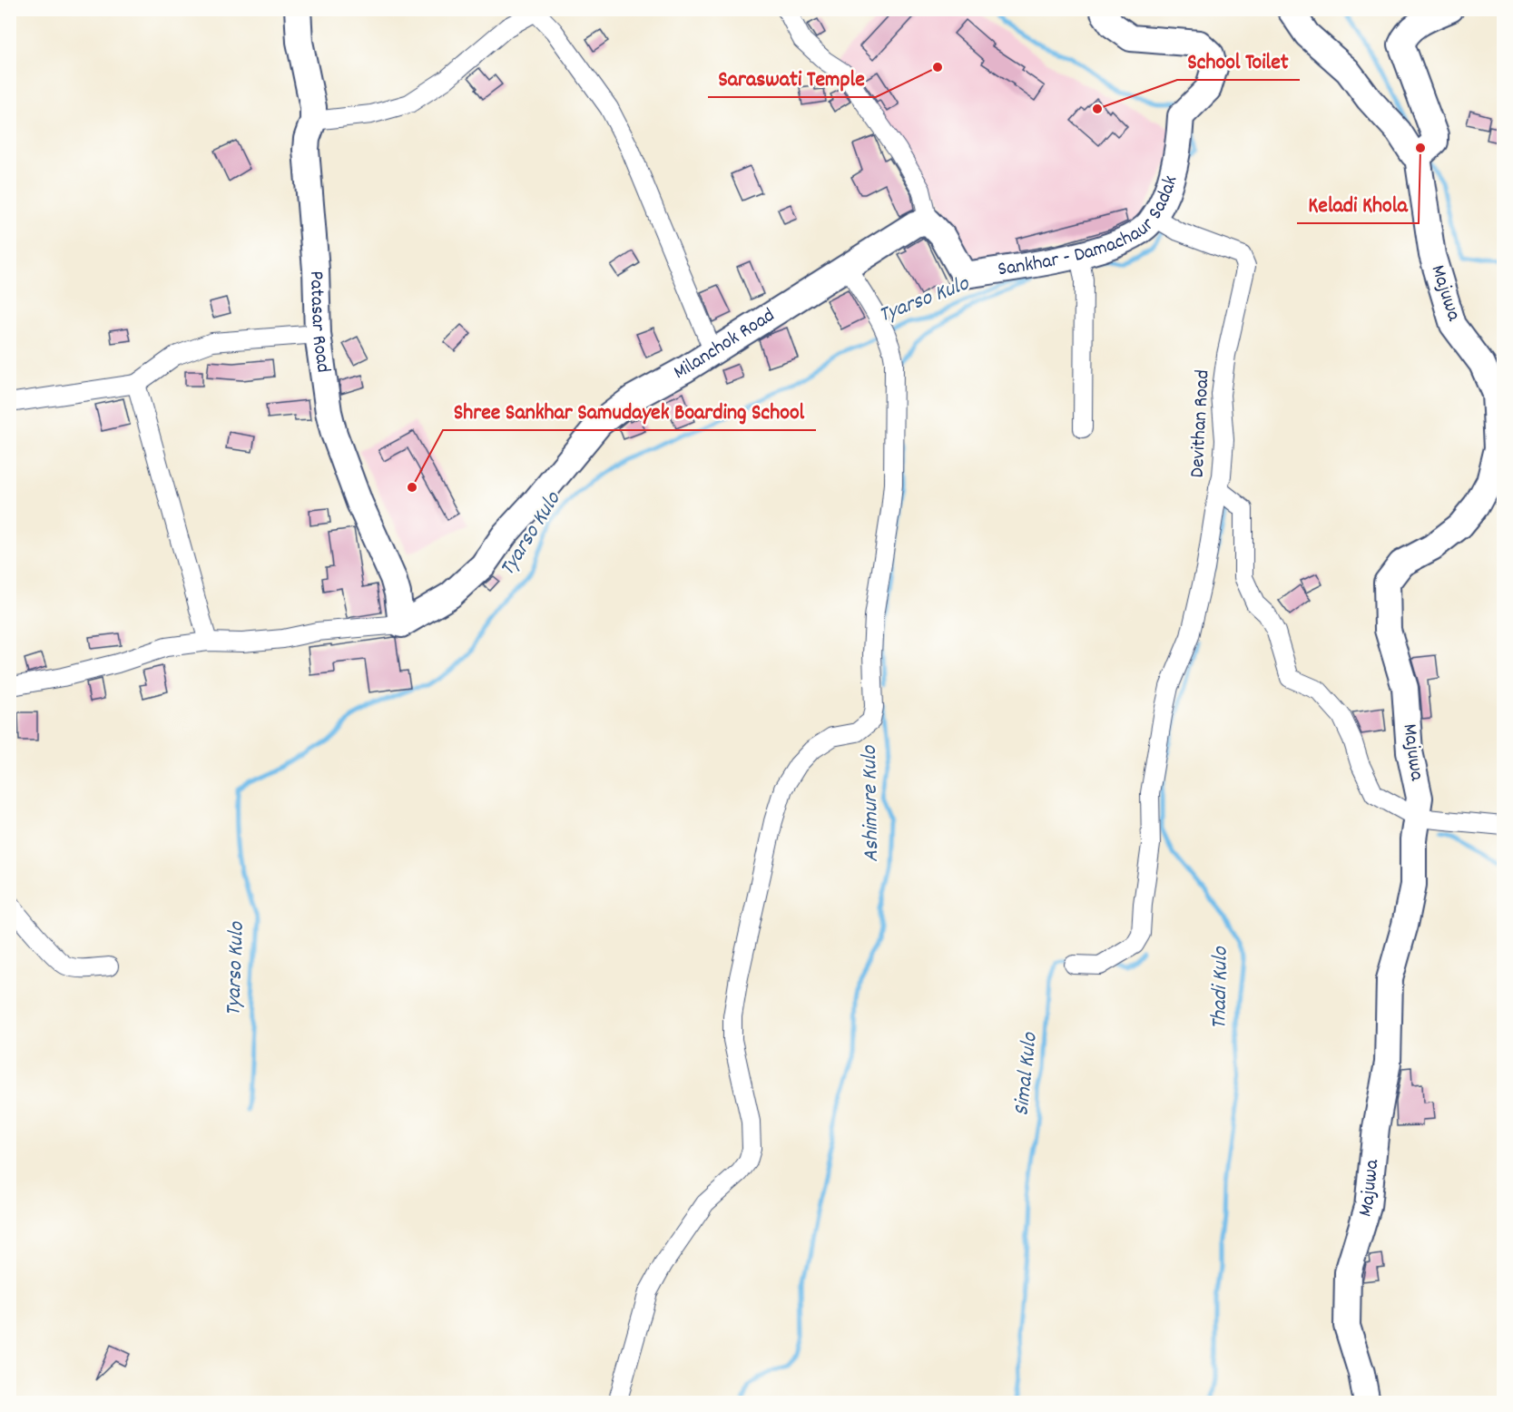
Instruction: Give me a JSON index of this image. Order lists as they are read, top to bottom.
{
  "streets": {
    "street": [
      "Sankhar - Damachaur Sadak",
      "Majuwa",
      "Patasar Road",
      "Milanchok Road",
      "Devithan Road"
    ]
  },
  "crossings": [
    ["Sankhar - Damachaur Sadak", "Milanchok Road"],
    ["Sankhar - Damachaur Sadak", "Devithan Road"],
    ["Majuwa", "Devithan Road"],
    ["Patasar Road", "Milanchok Road"]
  ],
  "water": [
    "Tyarso Kulo",
    "Ashimure Kulo",
    "Thadi Kulo",
    "Simal Kulo"
  ],
  "places": [
    "Saraswati Temple",
    "School Toilet",
    "Keladi Khola",
    "Shree Sankhar Samudayek Boarding School"
  ]
}
